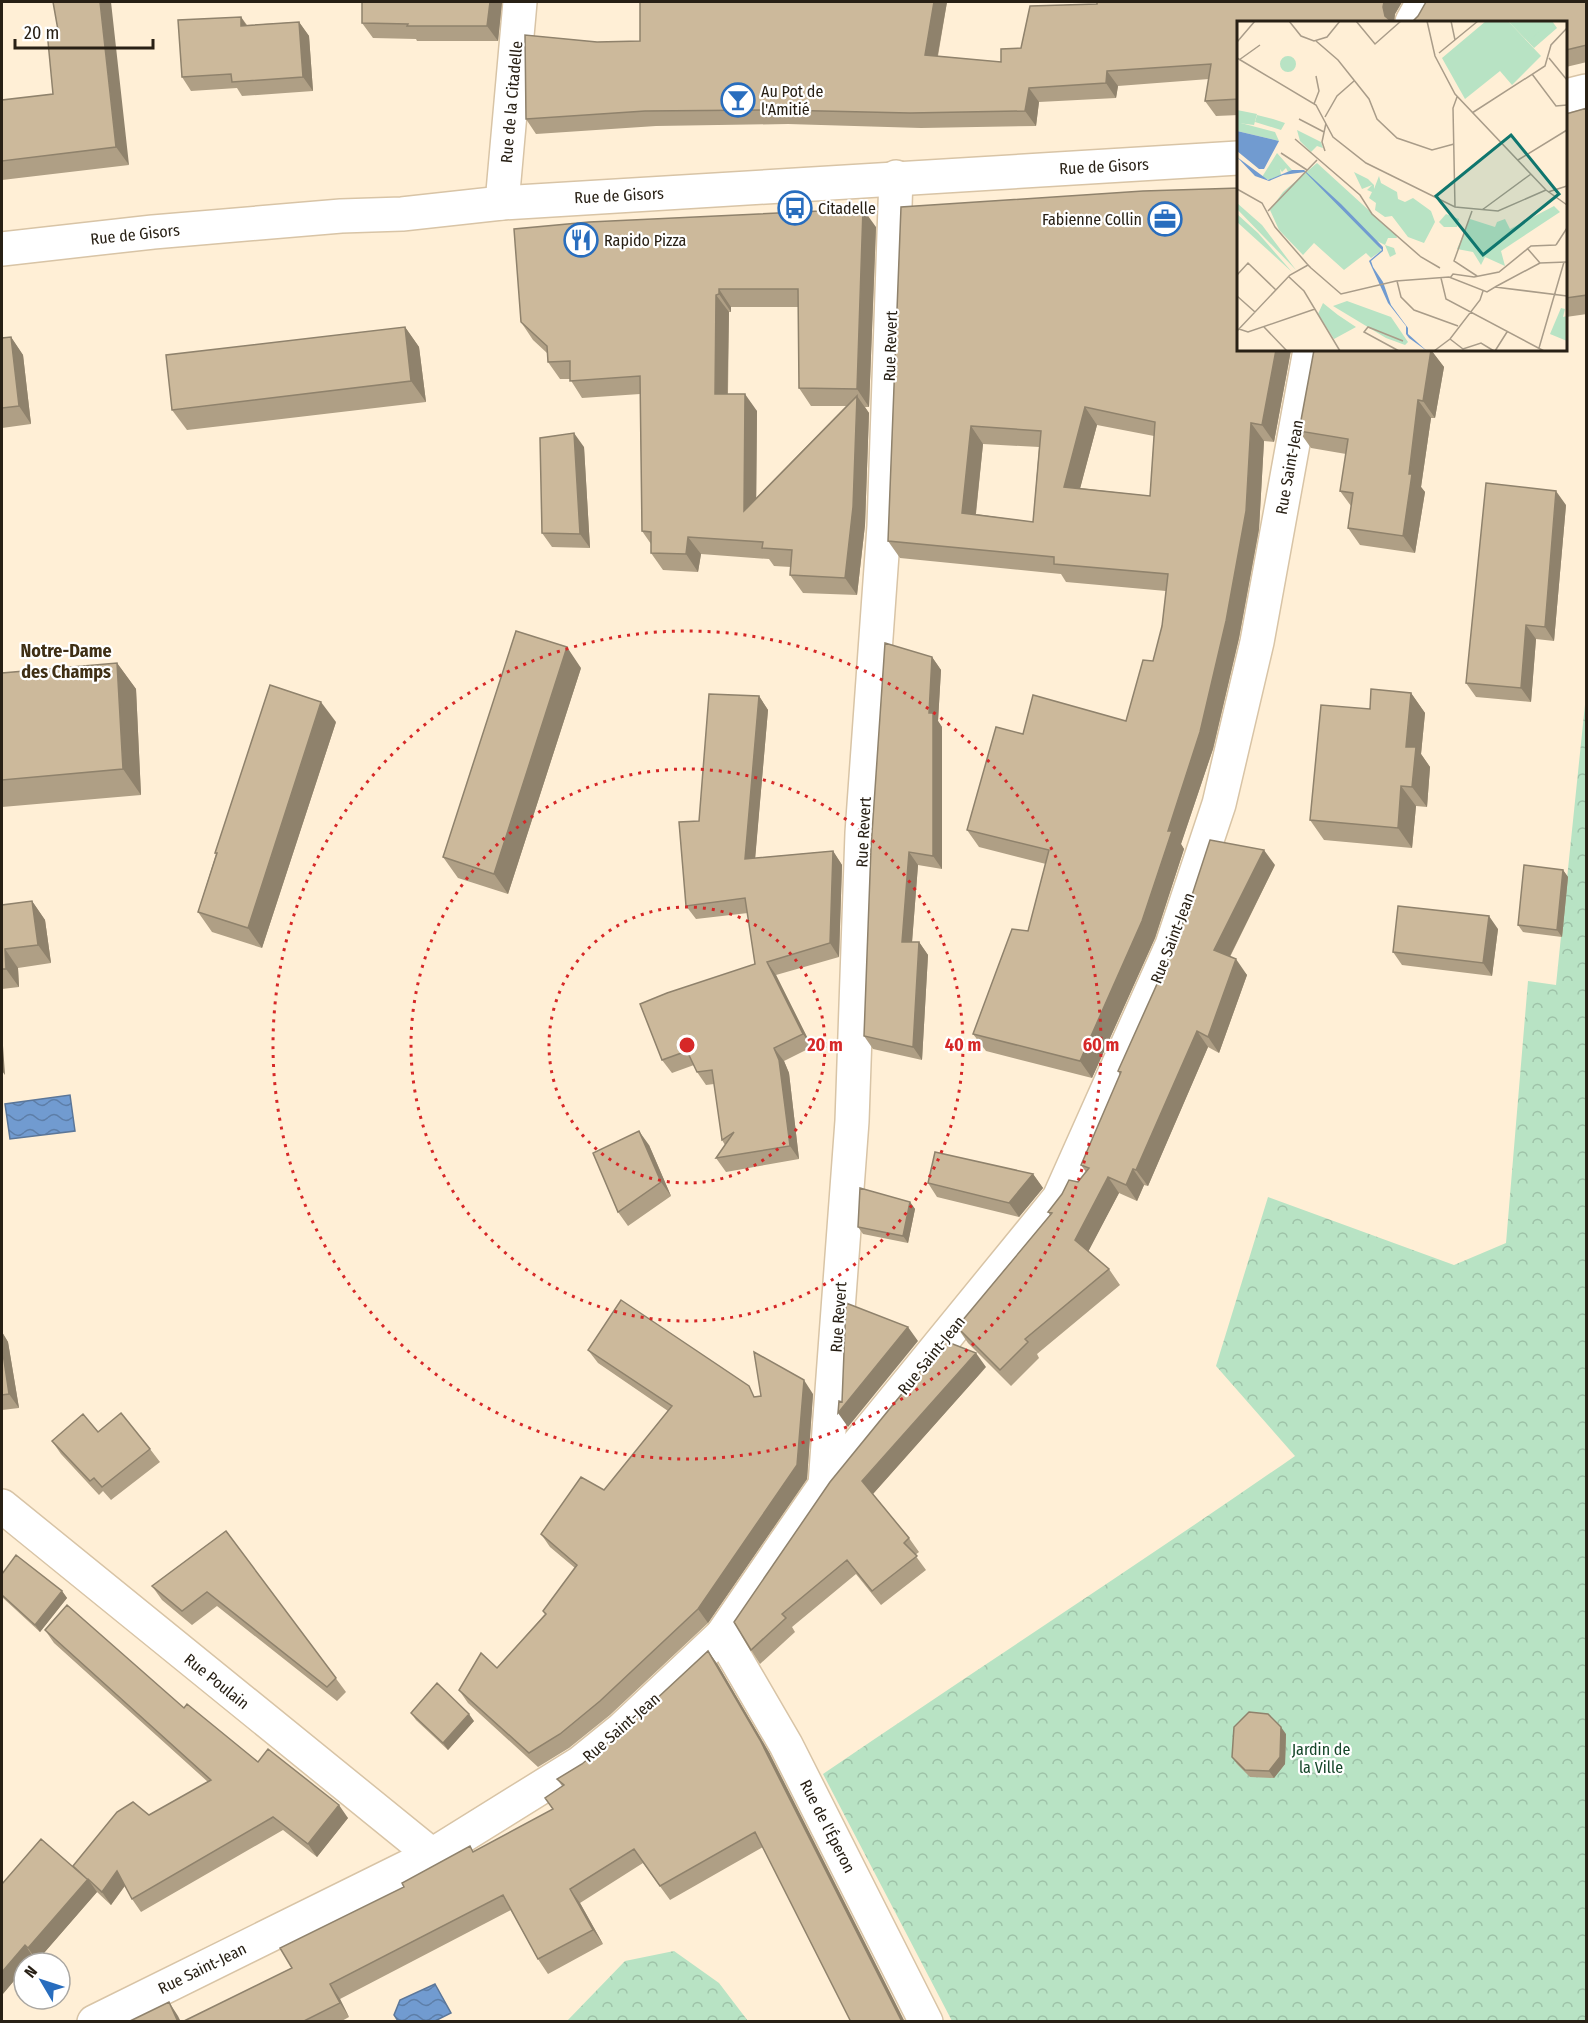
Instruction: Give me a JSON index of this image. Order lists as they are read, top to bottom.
{
  "streets": {
    "street": [
      "Rue de la Citadelle",
      "Rue de Gisors",
      "Rue Revert",
      "Rue Saint-Jean",
      "Rue Poulain",
      "Rue de l'Éperon"
    ]
  },
  "crossings": [
    ["Rue de la Citadelle", "Rue de Gisors"],
    ["Rue de Gisors", "Rue Revert"],
    ["Rue Revert", "Rue Saint-Jean"],
    ["Rue Saint-Jean", "Rue Poulain"],
    ["Rue Saint-Jean", "Rue de l'Éperon"]
  ],
  "districts": ["Notre-Dame des Champs"],
  "parks": ["Jardin de la Ville"],
  "places": {
    "bar": ["Au Pot de l'Amitié"],
    "bus stop": ["Citadelle"],
    "office": ["Fabienne Collin"],
    "restaurant": ["Rapido Pizza"]
  },
  "scale_bar": "20 m",
  "north": "top left",
  "rings": ["20 m", "40 m", "60 m"]
}
